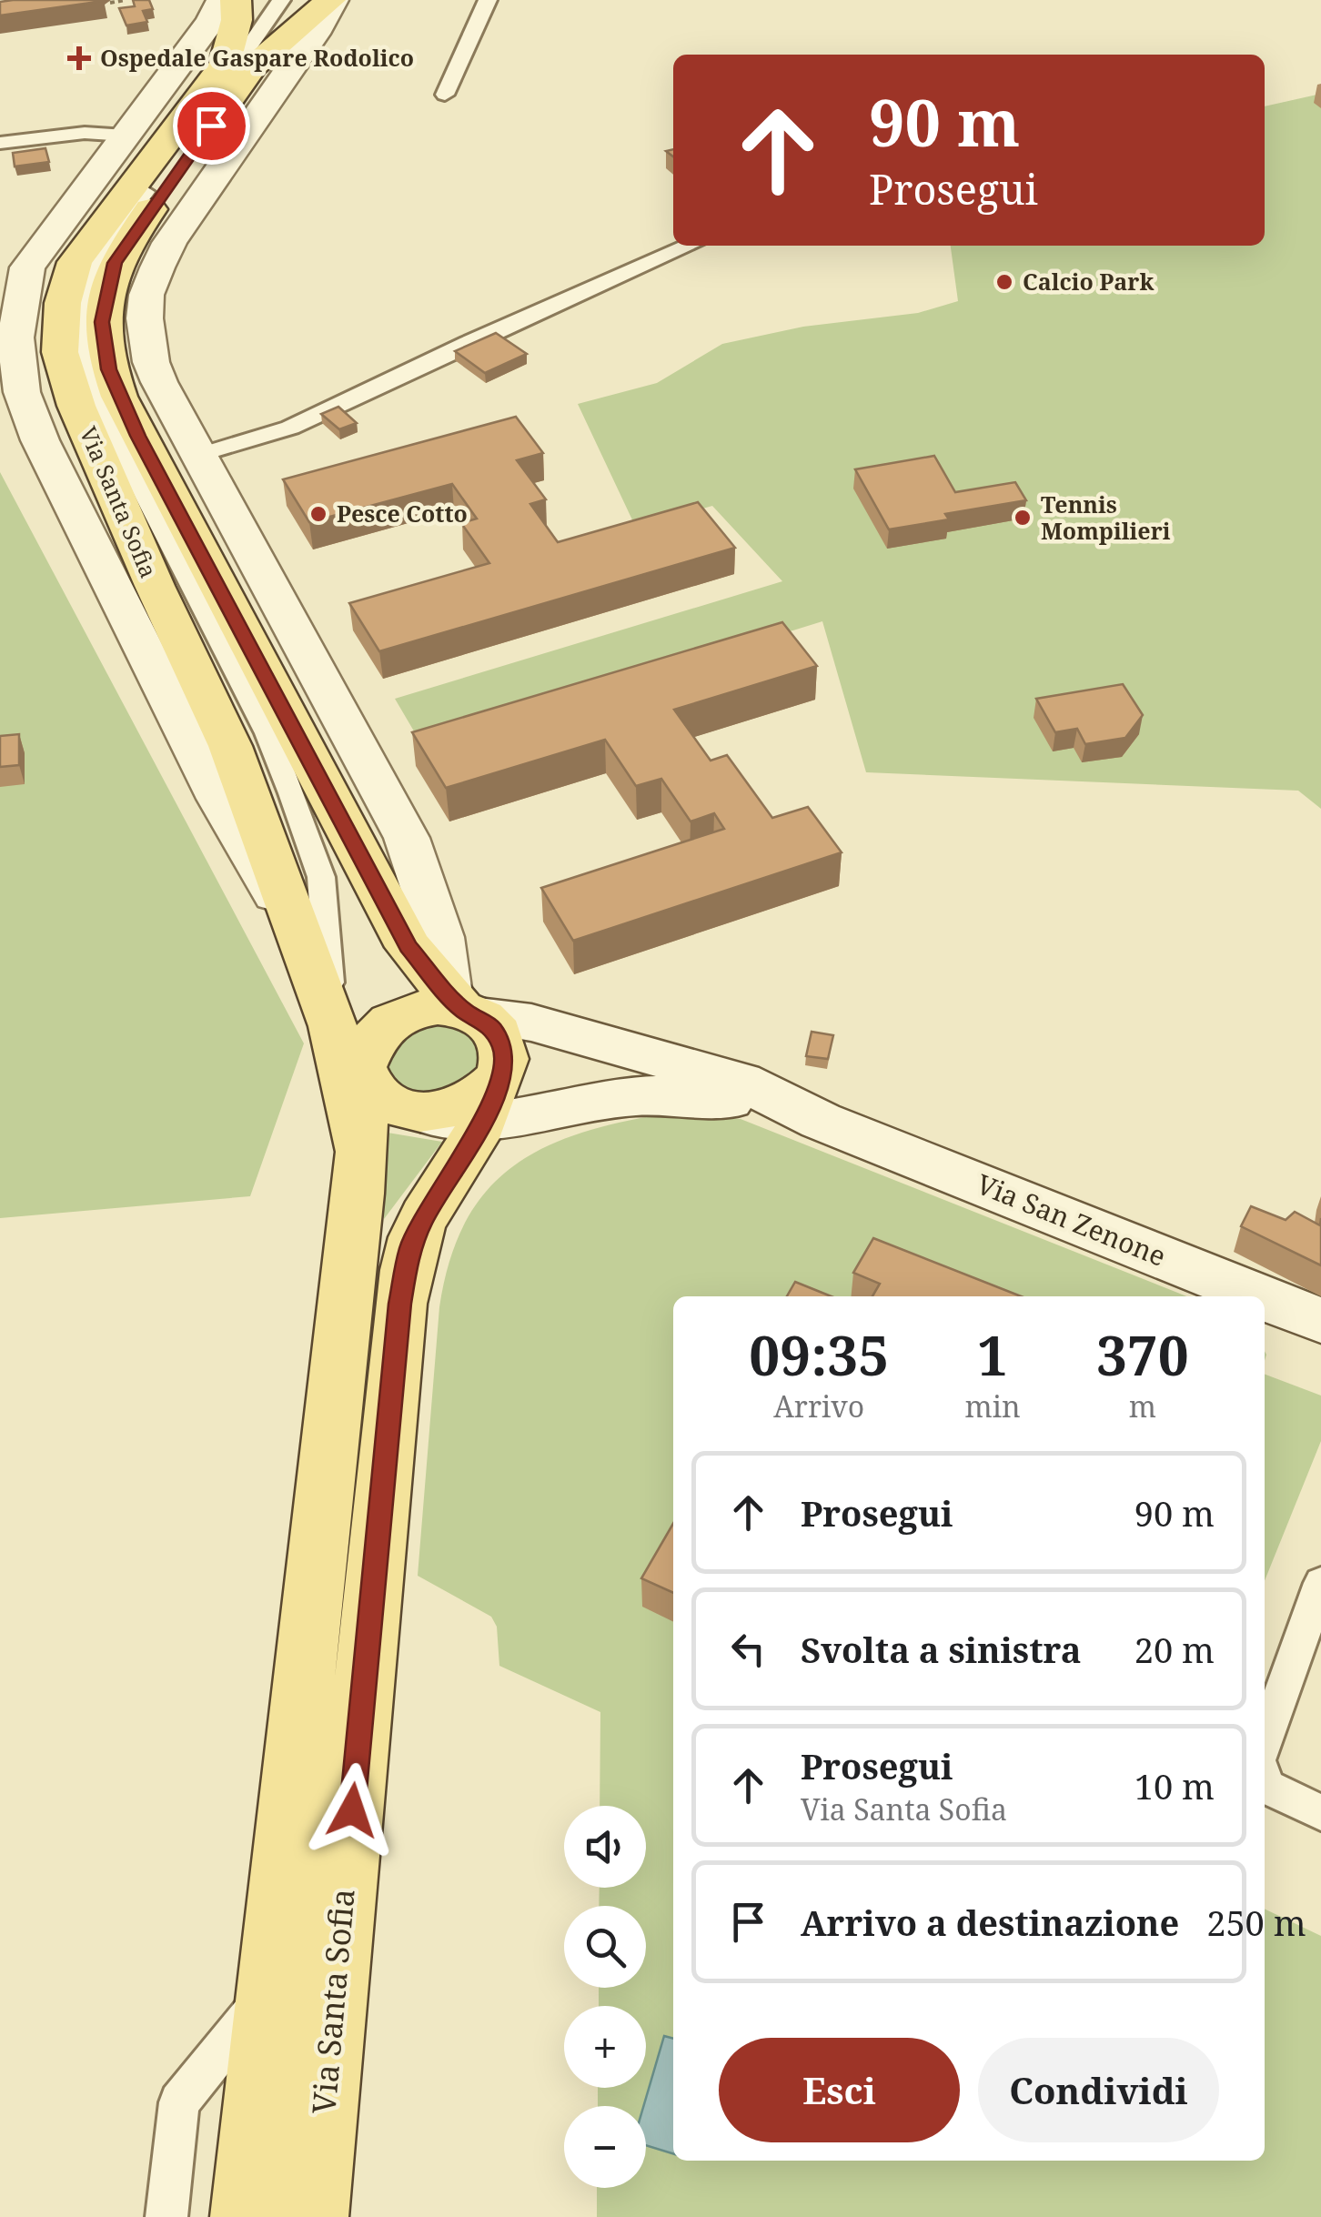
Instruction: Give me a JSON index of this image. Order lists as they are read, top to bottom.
{
  "streets": {
    "main road": ["Via Santa Sofia"],
    "street": ["Via San Zenone"]
  },
  "places": {
    "health": ["Ospedale Gaspare Rodolico"],
    "other": ["Calcio Park", "Pesce Cotto", "Tennis Mompilieri"]
  },
  "page": {
    "turn": ["90 m", "Prosegui"],
    "eta": [
      "09:35",
      "Arrivo",
      "1",
      "min",
      "370",
      "m"
    ],
    "list": [
      {
        "name": "Prosegui",
        "value": "90 m"
      },
      {
        "name": "Svolta a sinistra",
        "value": "20 m"
      },
      {
        "name": "Prosegui",
        "note": "Via Santa Sofia",
        "value": "10 m"
      },
      {
        "name": "Arrivo a destinazione",
        "value": "250 m"
      }
    ],
    "map_buttons": ["+", "−"],
    "buttons": ["Esci", "Condividi"]
  }
}
